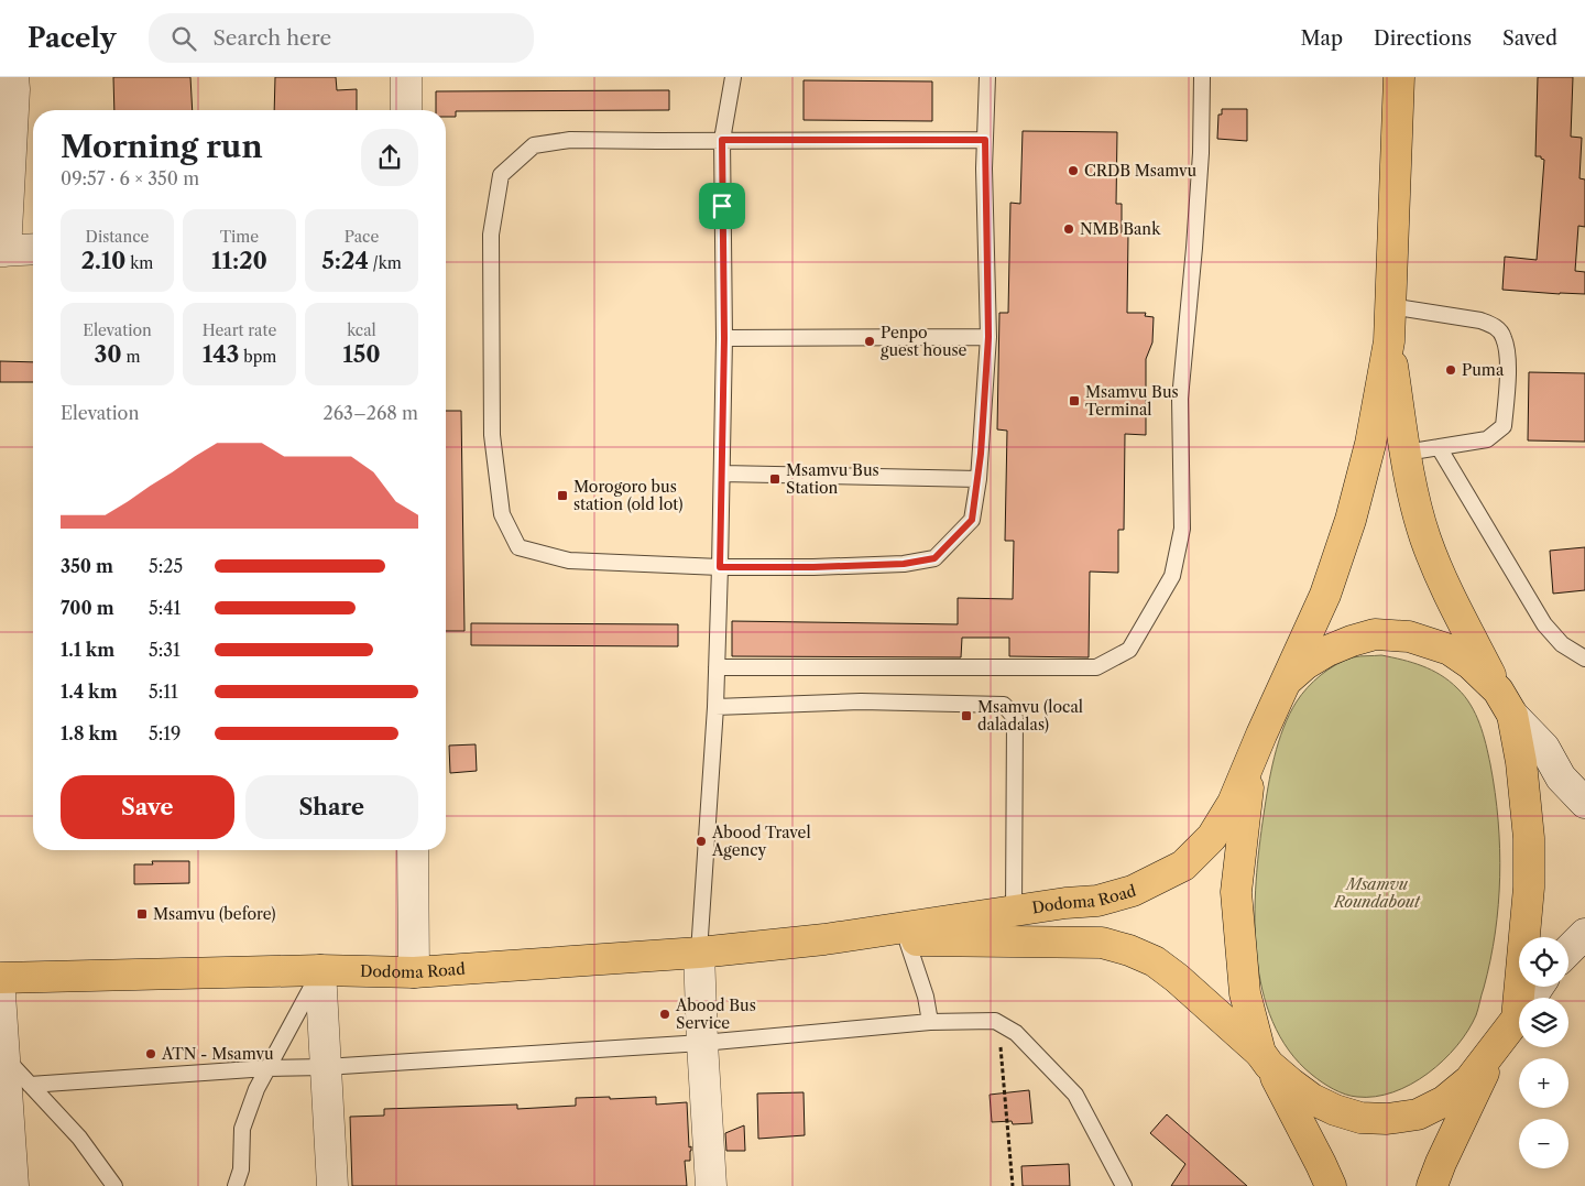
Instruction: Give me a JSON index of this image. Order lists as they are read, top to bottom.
{
  "streets": {
    "highway": ["Dodoma Road"]
  },
  "parks": ["Msamvu Roundabout"],
  "places": {
    "other": [
      "CRDB Msamvu",
      "NMB Bank",
      "Penpo guest house",
      "Puma",
      "Abood Travel Agency",
      "Abood Bus Service",
      "ATN - Msamvu"
    ],
    "transit": [
      "Msamvu Bus Terminal",
      "Msamvu Bus Station",
      "Morogoro bus station (old lot)",
      "Msamvu (local daladalas)",
      "Msamvu (before)"
    ]
  },
  "page": {
    "header": "Pacely",
    "search": "Search here",
    "nav": ["Map", "Directions", "Saved"],
    "heading": ["Morning run", "09:57 · 6 × 350 m"],
    "stats": [
      ["Distance", "2.10 km"],
      ["Time", "11:20"],
      ["Pace", "5:24 /km"],
      ["Elevation", "30 m"],
      ["Heart rate", "143 bpm"],
      ["kcal", "150"]
    ],
    "chart": ["Elevation", "263–268 m"],
    "list": [
      {
        "name": "350 m",
        "note": "5:25"
      },
      {
        "name": "700 m",
        "note": "5:41"
      },
      {
        "name": "1.1 km",
        "note": "5:31"
      },
      {
        "name": "1.4 km",
        "note": "5:11"
      },
      {
        "name": "1.8 km",
        "note": "5:19"
      }
    ],
    "buttons": ["Save", "Share"],
    "map_buttons": ["+", "−"]
  }
}
